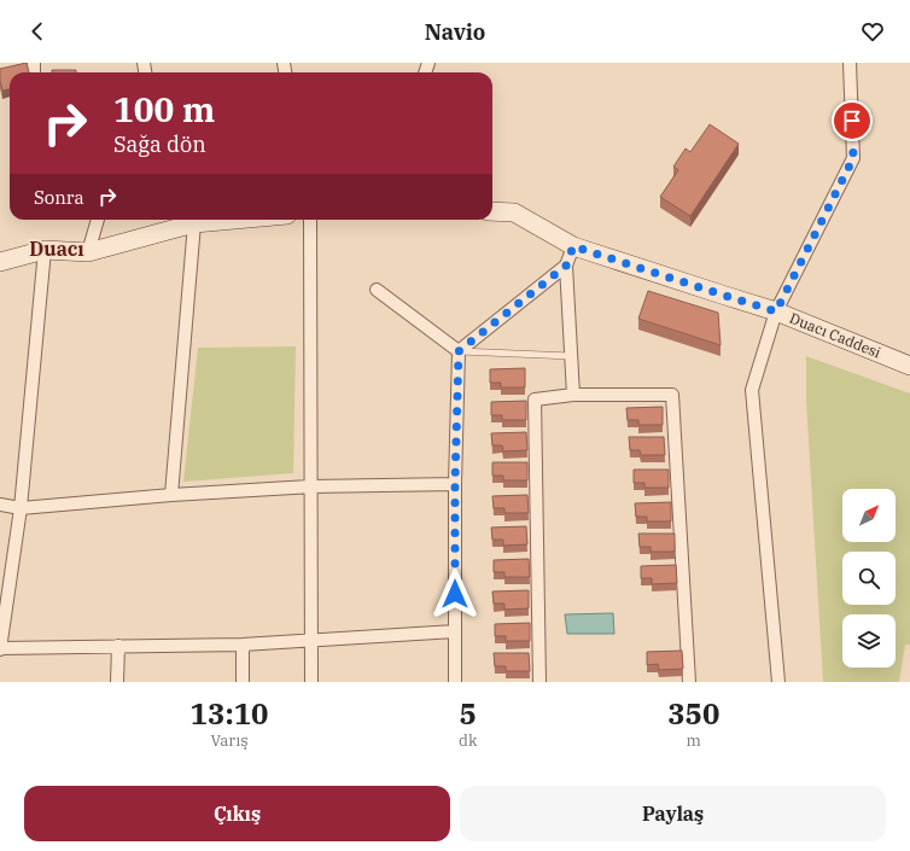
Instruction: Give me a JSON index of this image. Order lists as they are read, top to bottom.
{
  "streets": {
    "street": ["Duacı Caddesi"]
  },
  "districts": ["Duacı"],
  "north": "top right",
  "page": {
    "header": "Navio",
    "turn": ["100 m", "Sağa dön"],
    "then": "Sonra",
    "eta": [
      "13:10",
      "Varış",
      "5",
      "dk",
      "350",
      "m"
    ],
    "buttons": ["Çıkış", "Paylaş"]
  }
}
